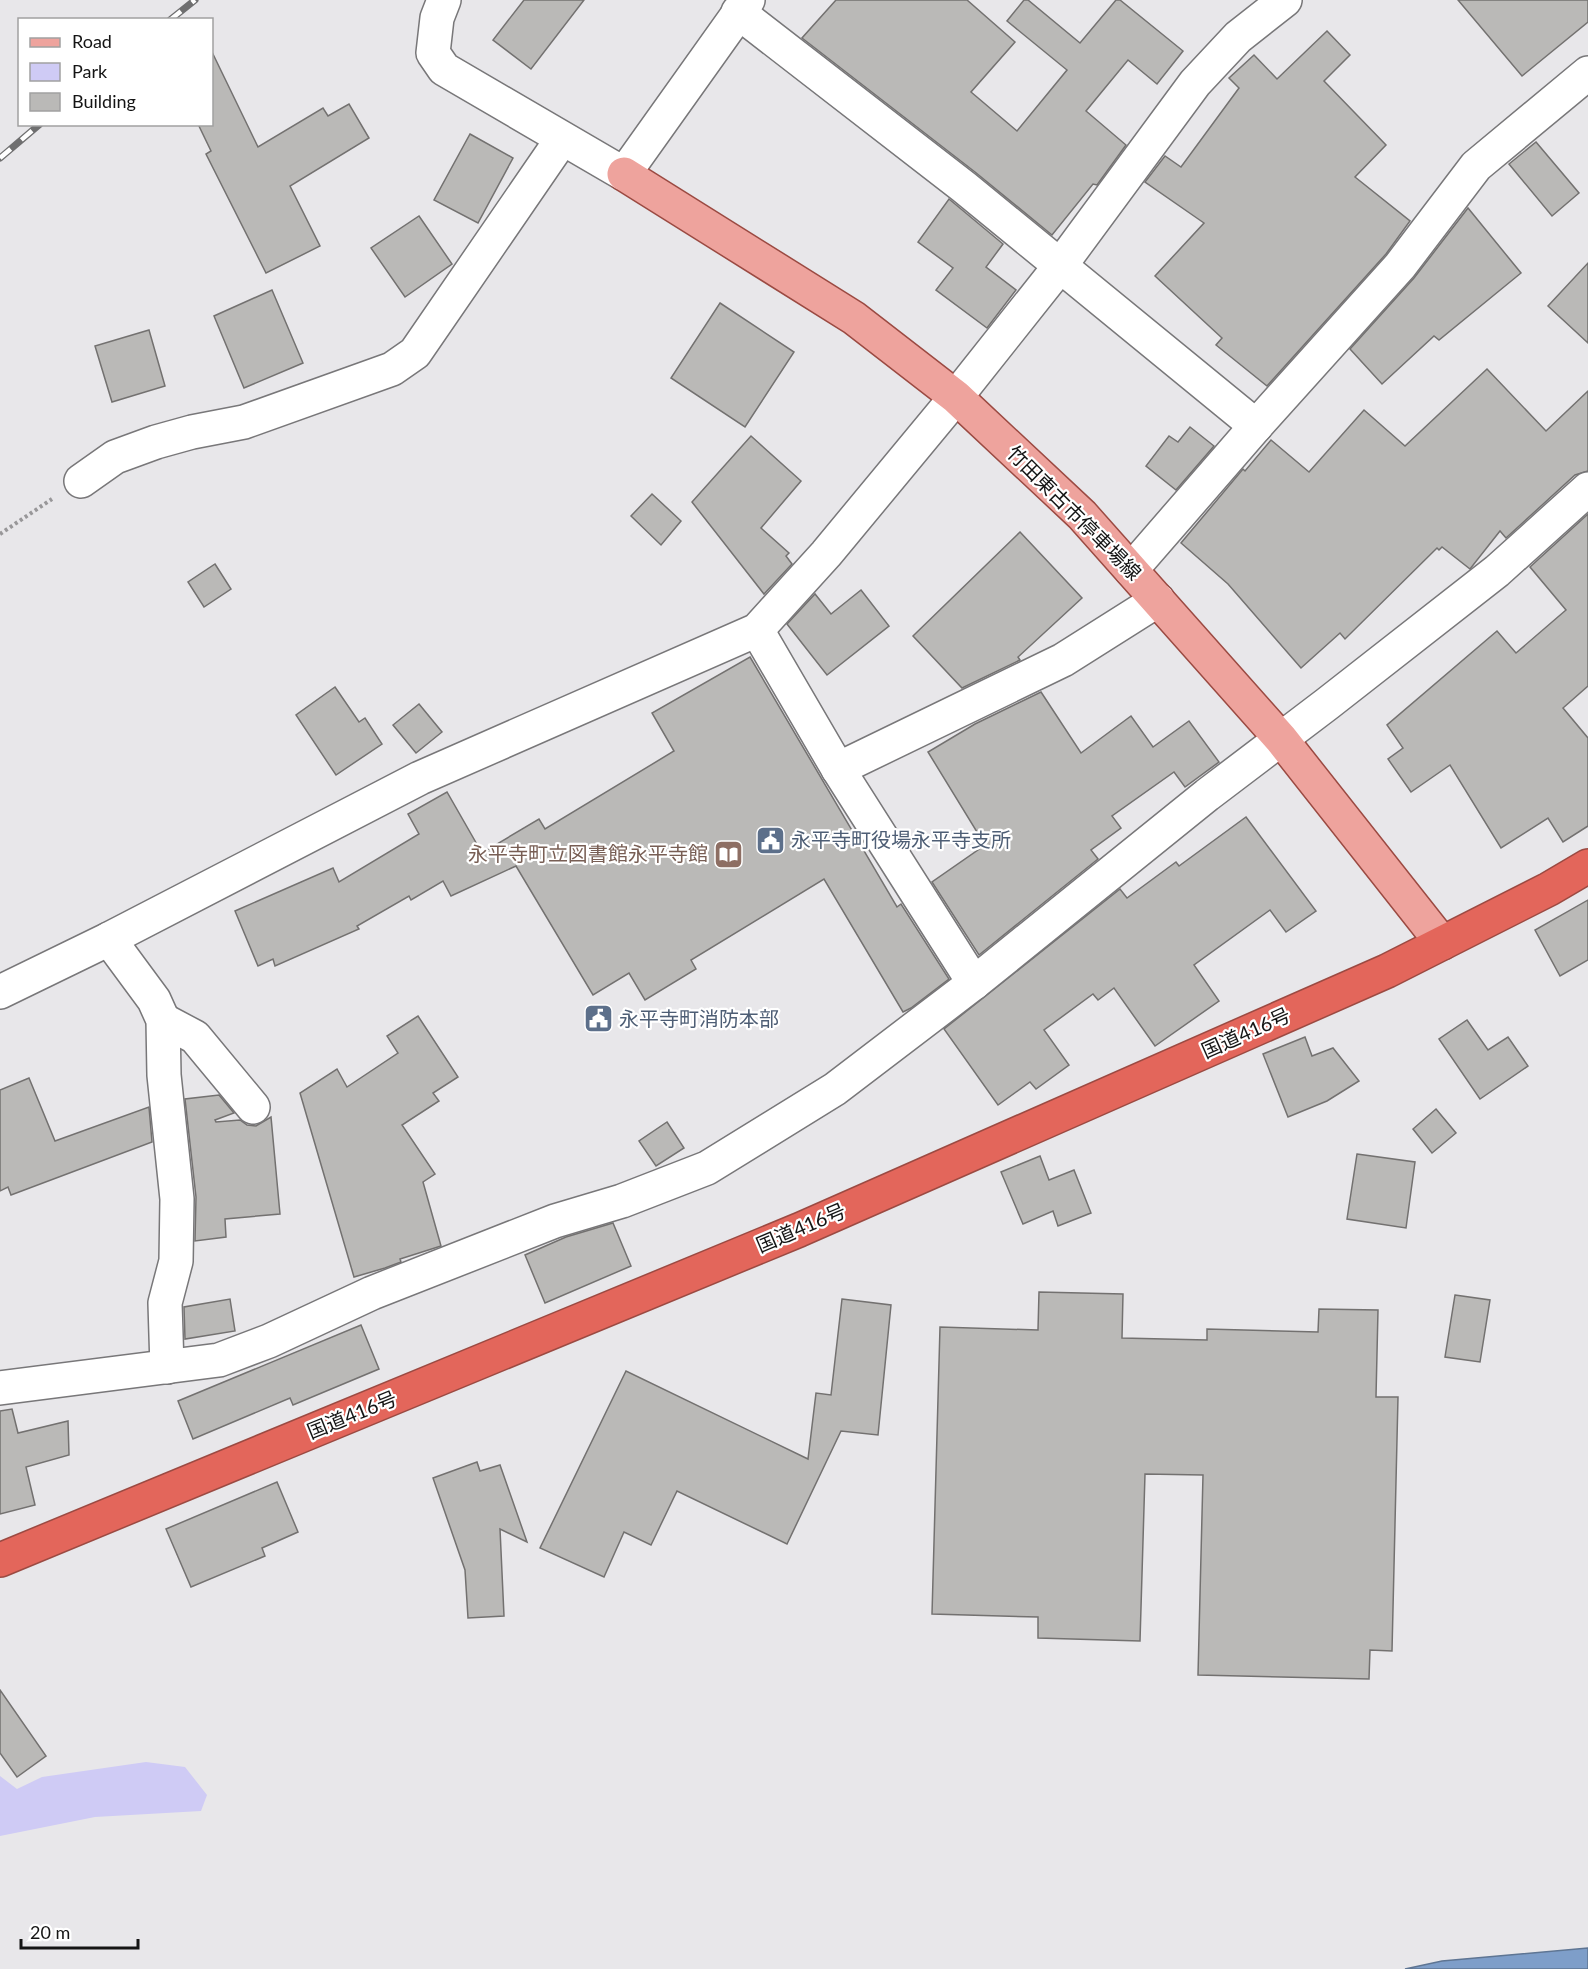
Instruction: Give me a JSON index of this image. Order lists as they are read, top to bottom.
{
  "streets": {
    "highway": ["国道416号"],
    "main road": ["竹田東古市停車場線"]
  },
  "crossings": [
    ["竹田東古市停車場線", "国道416号"]
  ],
  "places": {
    "public building": ["永平寺町役場永平寺支所", "永平寺町消防本部"],
    "library": ["永平寺町立図書館永平寺館"]
  },
  "legend": ["Road", "Park", "Building"],
  "scale_bar": "20 m"
}
